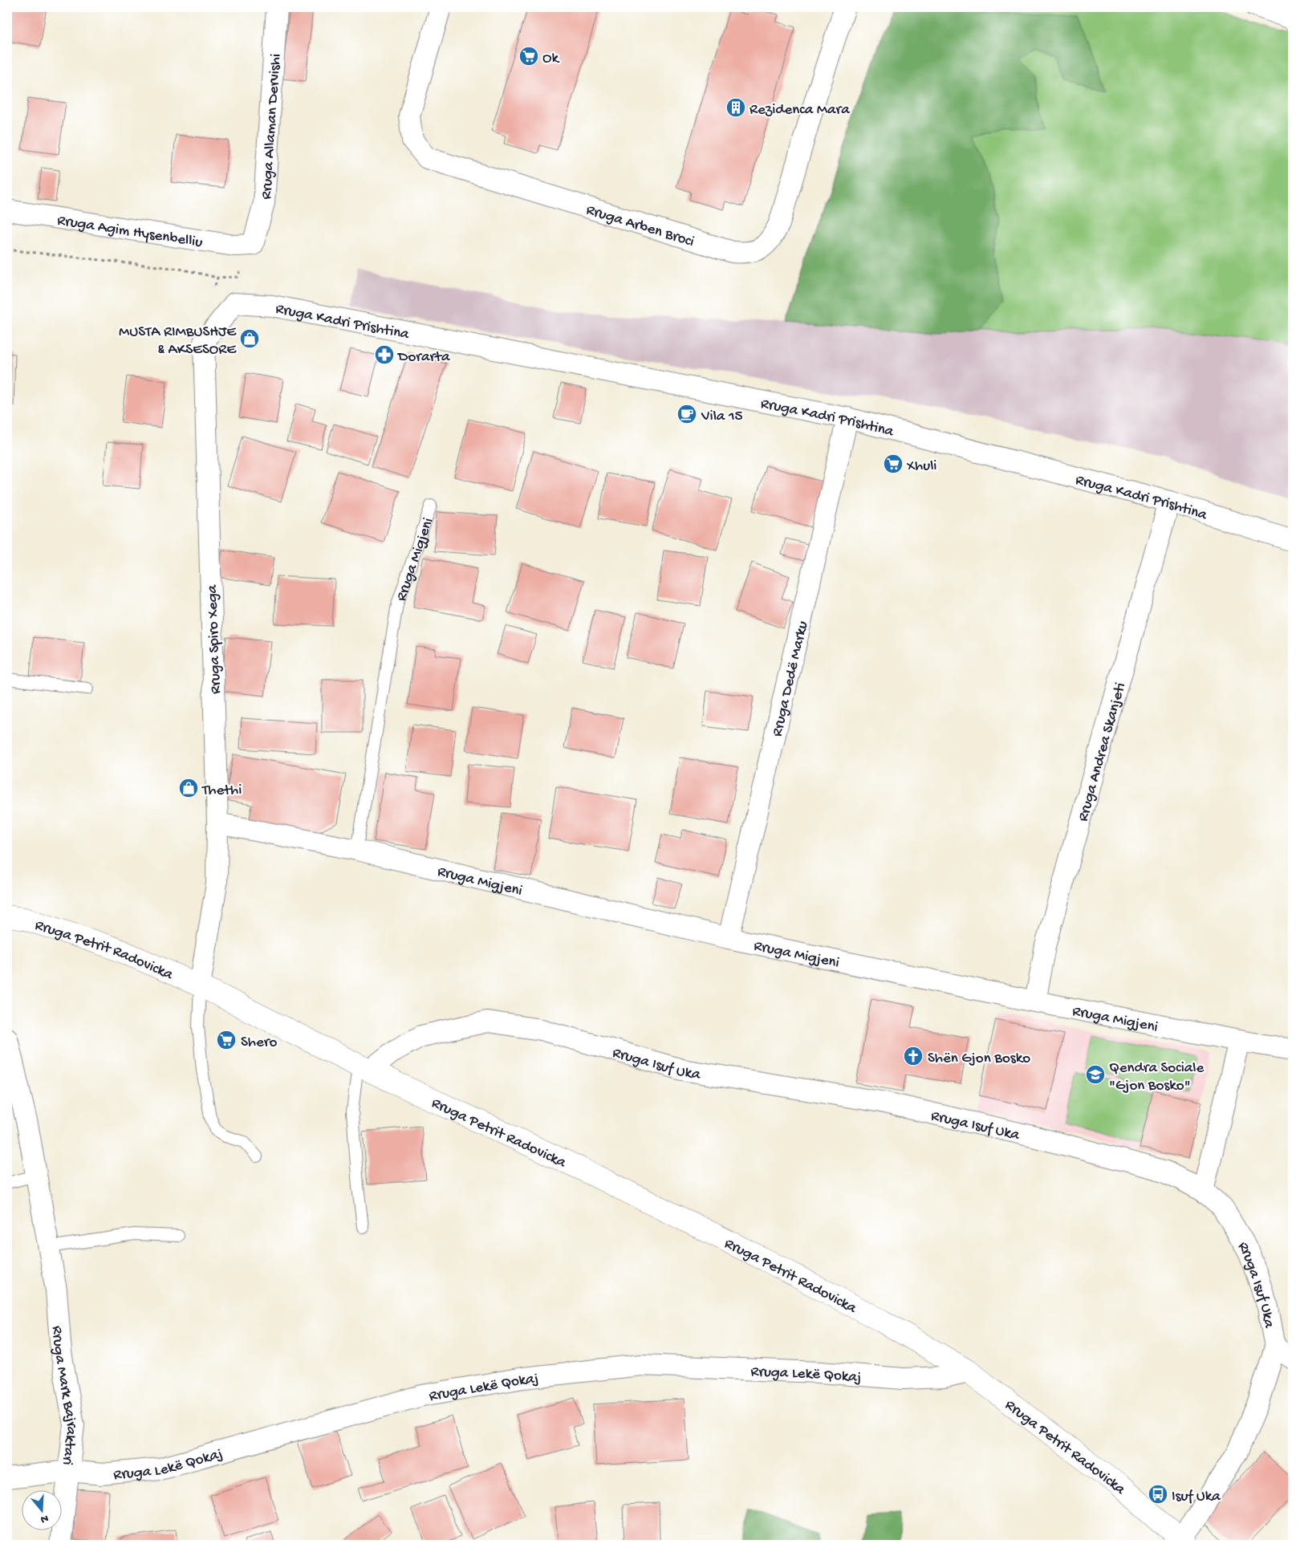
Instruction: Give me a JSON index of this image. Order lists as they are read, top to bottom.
{
  "streets": {
    "main road": ["Rruga Petrit Radovicka"],
    "street": [
      "Rruga Allaman Dervishi",
      "Rruga Arben Broci",
      "Rruga Agim Hysenbelliu",
      "Rruga Kadri Prishtina",
      "Rruga Migjeni",
      "Rruga Spiro Xega",
      "Rruga Dedë Marku",
      "Rruga Andrea Skanjeti",
      "Rruga Isuf Uka",
      "Rruga Lekë Qokaj",
      "Rruga Mark Bajraktari"
    ]
  },
  "crossings": [
    ["Rruga Allaman Dervishi", "Rruga Agim Hysenbelliu"],
    ["Rruga Kadri Prishtina", "Rruga Spiro Xega"],
    ["Rruga Kadri Prishtina", "Rruga Dedë Marku"],
    ["Rruga Kadri Prishtina", "Rruga Andrea Skanjeti"],
    ["Rruga Migjeni", "Rruga Spiro Xega"],
    ["Rruga Migjeni", "Rruga Dedë Marku"],
    ["Rruga Migjeni", "Rruga Andrea Skanjeti"],
    ["Rruga Spiro Xega", "Rruga Petrit Radovicka"],
    ["Rruga Petrit Radovicka", "Rruga Isuf Uka"],
    ["Rruga Petrit Radovicka", "Rruga Lekë Qokaj"],
    ["Rruga Lekë Qokaj", "Rruga Mark Bajraktari"]
  ],
  "places": {
    "supermarket": ["Ok", "Xhuli", "Shero"],
    "building": ["Rezidenca Mara"],
    "shop": ["MUSTA RIMBUSHJE & AKSESORE", "Thethi"],
    "pharmacy": ["Dorarta"],
    "cafe": ["Vila 15"],
    "church": ["Shën Gjon Bosko"],
    "school or university": ["Qendra Sociale \"Gjon Bosko\""],
    "bus stop": ["Isuf Uka"]
  },
  "north": "bottom"
}
